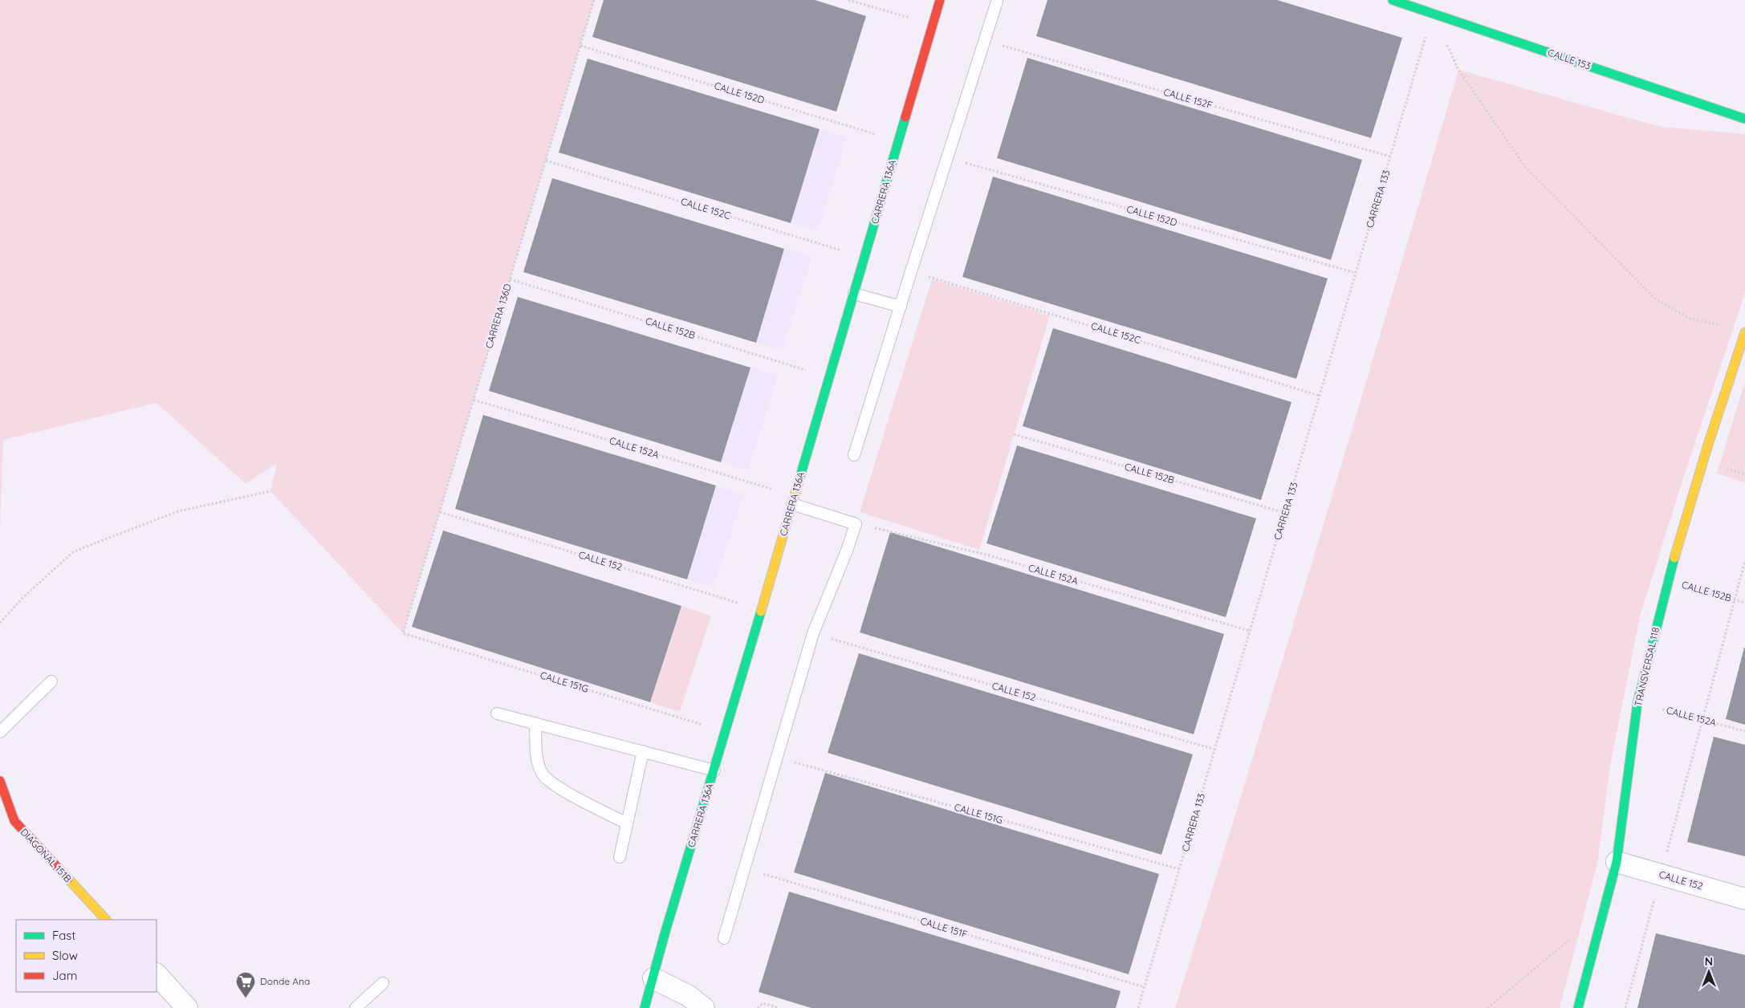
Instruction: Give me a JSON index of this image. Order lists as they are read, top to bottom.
{
  "streets": {
    "street": [
      "CALLE 153",
      "CARRERA 136A",
      "CALLE 152",
      "TRANSVERSAL 118",
      "DIAGONAL 151B"
    ],
    "path": [
      "CALLE 152D",
      "CALLE 152F",
      "CARRERA 133",
      "CALLE 152C",
      "CARRERA 136D",
      "CALLE 152B",
      "CALLE 152A",
      "CALLE 151G",
      "CALLE 151F"
    ]
  },
  "crossings": [
    ["CALLE 153", "CARRERA 133"],
    ["CALLE 152D", "CARRERA 136A"],
    ["CALLE 152D", "CARRERA 133"],
    ["CALLE 152D", "CARRERA 136D"],
    ["CALLE 152F", "CARRERA 133"],
    ["CARRERA 136A", "CALLE 152C"],
    ["CARRERA 136A", "CALLE 152B"],
    ["CARRERA 136A", "CALLE 152A"],
    ["CARRERA 136A", "CALLE 152"],
    ["CARRERA 136A", "CALLE 151G"],
    ["CARRERA 133", "CALLE 152C"],
    ["CARRERA 133", "CALLE 152B"],
    ["CARRERA 133", "CALLE 152A"],
    ["CARRERA 133", "CALLE 152"],
    ["CARRERA 133", "CALLE 151G"],
    ["CARRERA 133", "CALLE 151F"],
    ["CALLE 152C", "CARRERA 136D"],
    ["CARRERA 136D", "CALLE 152B"],
    ["CARRERA 136D", "CALLE 152A"],
    ["CARRERA 136D", "CALLE 152"],
    ["CARRERA 136D", "CALLE 151G"],
    ["CALLE 152B", "TRANSVERSAL 118"],
    ["CALLE 152A", "TRANSVERSAL 118"],
    ["CALLE 152", "TRANSVERSAL 118"]
  ],
  "places": {
    "supermarket": ["Donde Ana"]
  },
  "legend": ["Fast", "Slow", "Jam"],
  "north": "top"
}
